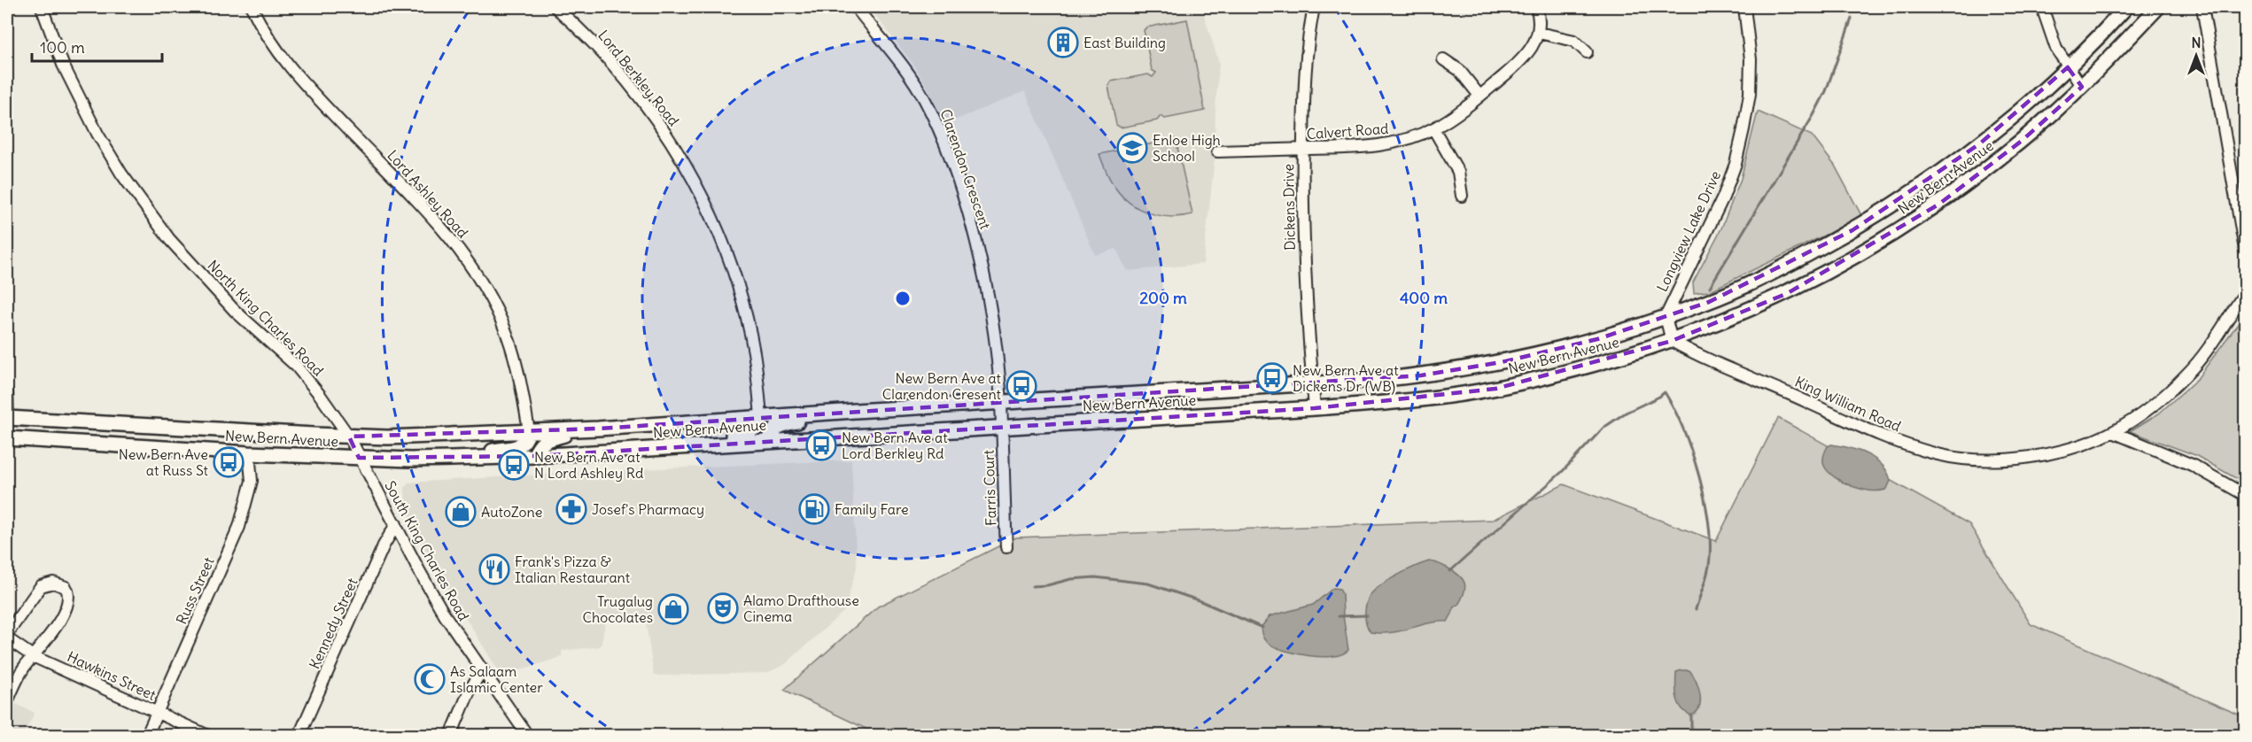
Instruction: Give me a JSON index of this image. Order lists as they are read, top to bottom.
{
  "streets": {
    "main road": ["New Bern Avenue"],
    "street": [
      "Lord Berkley Road",
      "Calvert Road",
      "Clarendon Crescent",
      "Lord Ashley Road",
      "Dickens Drive",
      "Longview Lake Drive",
      "North King Charles Road",
      "King William Road",
      "Farris Court",
      "South King Charles Road",
      "Russ Street",
      "Kennedy Street",
      "Hawkins Street"
    ]
  },
  "crossings": [
    ["Lord Berkley Road", "New Bern Avenue"],
    ["Calvert Road", "Dickens Drive"],
    ["Clarendon Crescent", "New Bern Avenue"],
    ["Clarendon Crescent", "Farris Court"],
    ["New Bern Avenue", "Lord Ashley Road"],
    ["New Bern Avenue", "Dickens Drive"],
    ["New Bern Avenue", "Longview Lake Drive"],
    ["New Bern Avenue", "North King Charles Road"],
    ["New Bern Avenue", "King William Road"],
    ["New Bern Avenue", "Farris Court"],
    ["New Bern Avenue", "South King Charles Road"],
    ["New Bern Avenue", "Russ Street"],
    ["North King Charles Road", "South King Charles Road"],
    ["South King Charles Road", "Kennedy Street"],
    ["Russ Street", "Hawkins Street"]
  ],
  "places": {
    "building": ["East Building"],
    "school or university": ["Enloe High School"],
    "bus stop": [
      "New Bern Ave at Dickens Dr (WB)",
      "New Bern Ave at Clarendon Cresent",
      "New Bern Ave at Lord Berkley Rd",
      "New Bern Ave at Russ St",
      "New Bern Ave at N Lord Ashley Rd"
    ],
    "pharmacy": ["Josef's Pharmacy"],
    "fuel station": ["Family Fare"],
    "shop": ["AutoZone", "Trugalug Chocolates"],
    "restaurant": ["Frank's Pizza & Italian Restaurant"],
    "theatre": ["Alamo Drafthouse Cinema"],
    "mosque": ["As Salaam Islamic Center"]
  },
  "scale_bar": "100 m",
  "north": "top",
  "rings": ["200 m", "400 m"]
}
